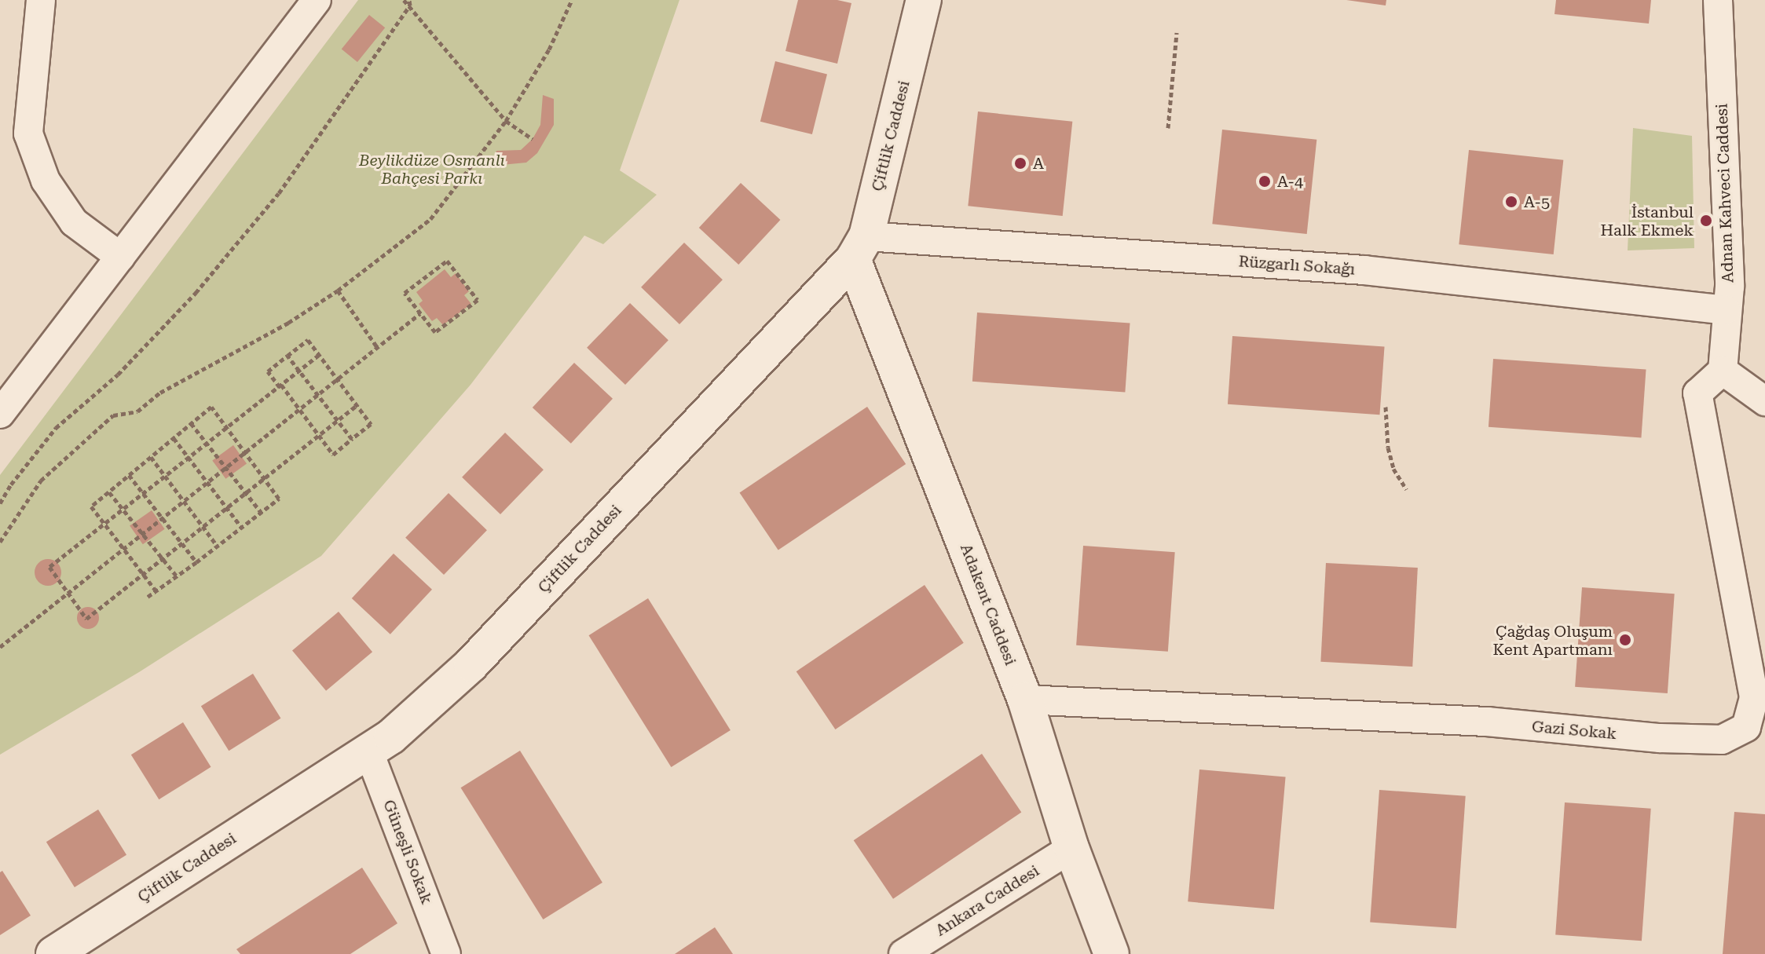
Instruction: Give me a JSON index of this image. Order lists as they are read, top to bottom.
{
  "streets": {
    "street": [
      "Çiftlik Caddesi",
      "Adnan Kahveci Caddesi",
      "Rüzgarlı Sokağı",
      "Adakent Caddesi",
      "Gazi Sokak",
      "Güneşli Sokak",
      "Ankara Caddesi"
    ]
  },
  "crossings": [
    ["Çiftlik Caddesi", "Rüzgarlı Sokağı"],
    ["Çiftlik Caddesi", "Adakent Caddesi"],
    ["Çiftlik Caddesi", "Güneşli Sokak"],
    ["Adnan Kahveci Caddesi", "Rüzgarlı Sokağı"],
    ["Adnan Kahveci Caddesi", "Gazi Sokak"],
    ["Rüzgarlı Sokağı", "Adakent Caddesi"],
    ["Adakent Caddesi", "Gazi Sokak"],
    ["Adakent Caddesi", "Ankara Caddesi"]
  ],
  "parks": ["Beylikdüze Osmanlı Bahçesi Parkı"],
  "places": [
    "A",
    "A-4",
    "A-5",
    "İstanbul Halk Ekmek",
    "Çağdaş Oluşum Kent Apartmanı"
  ]
}
